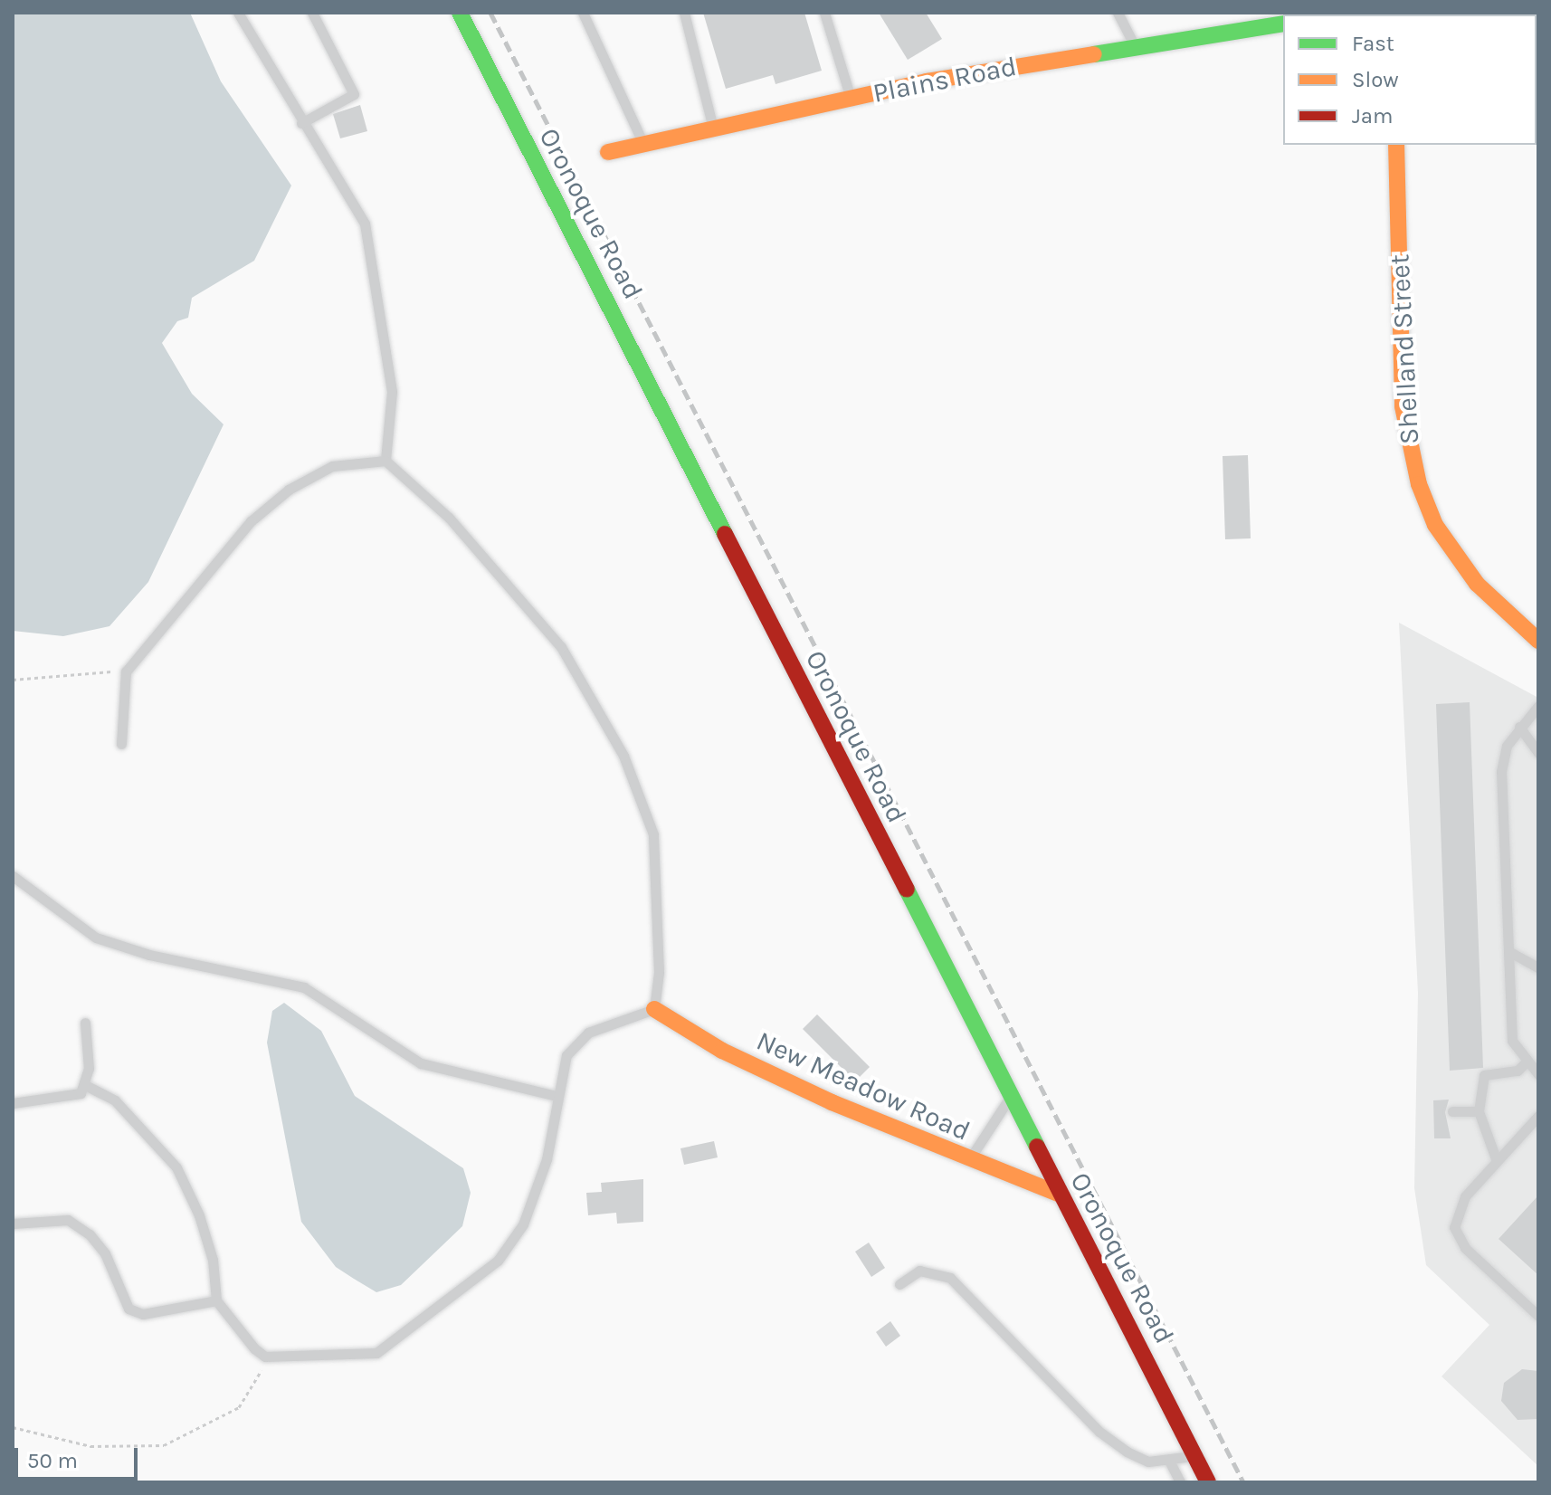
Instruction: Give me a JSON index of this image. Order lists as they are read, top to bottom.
{
  "streets": {
    "street": [
      "Plains Road",
      "Oronoque Road",
      "Shelland Street",
      "New Meadow Road"
    ]
  },
  "crossings": [
    ["Oronoque Road", "New Meadow Road"]
  ],
  "legend": ["Fast", "Slow", "Jam"],
  "scale_bar": "50 m"
}
